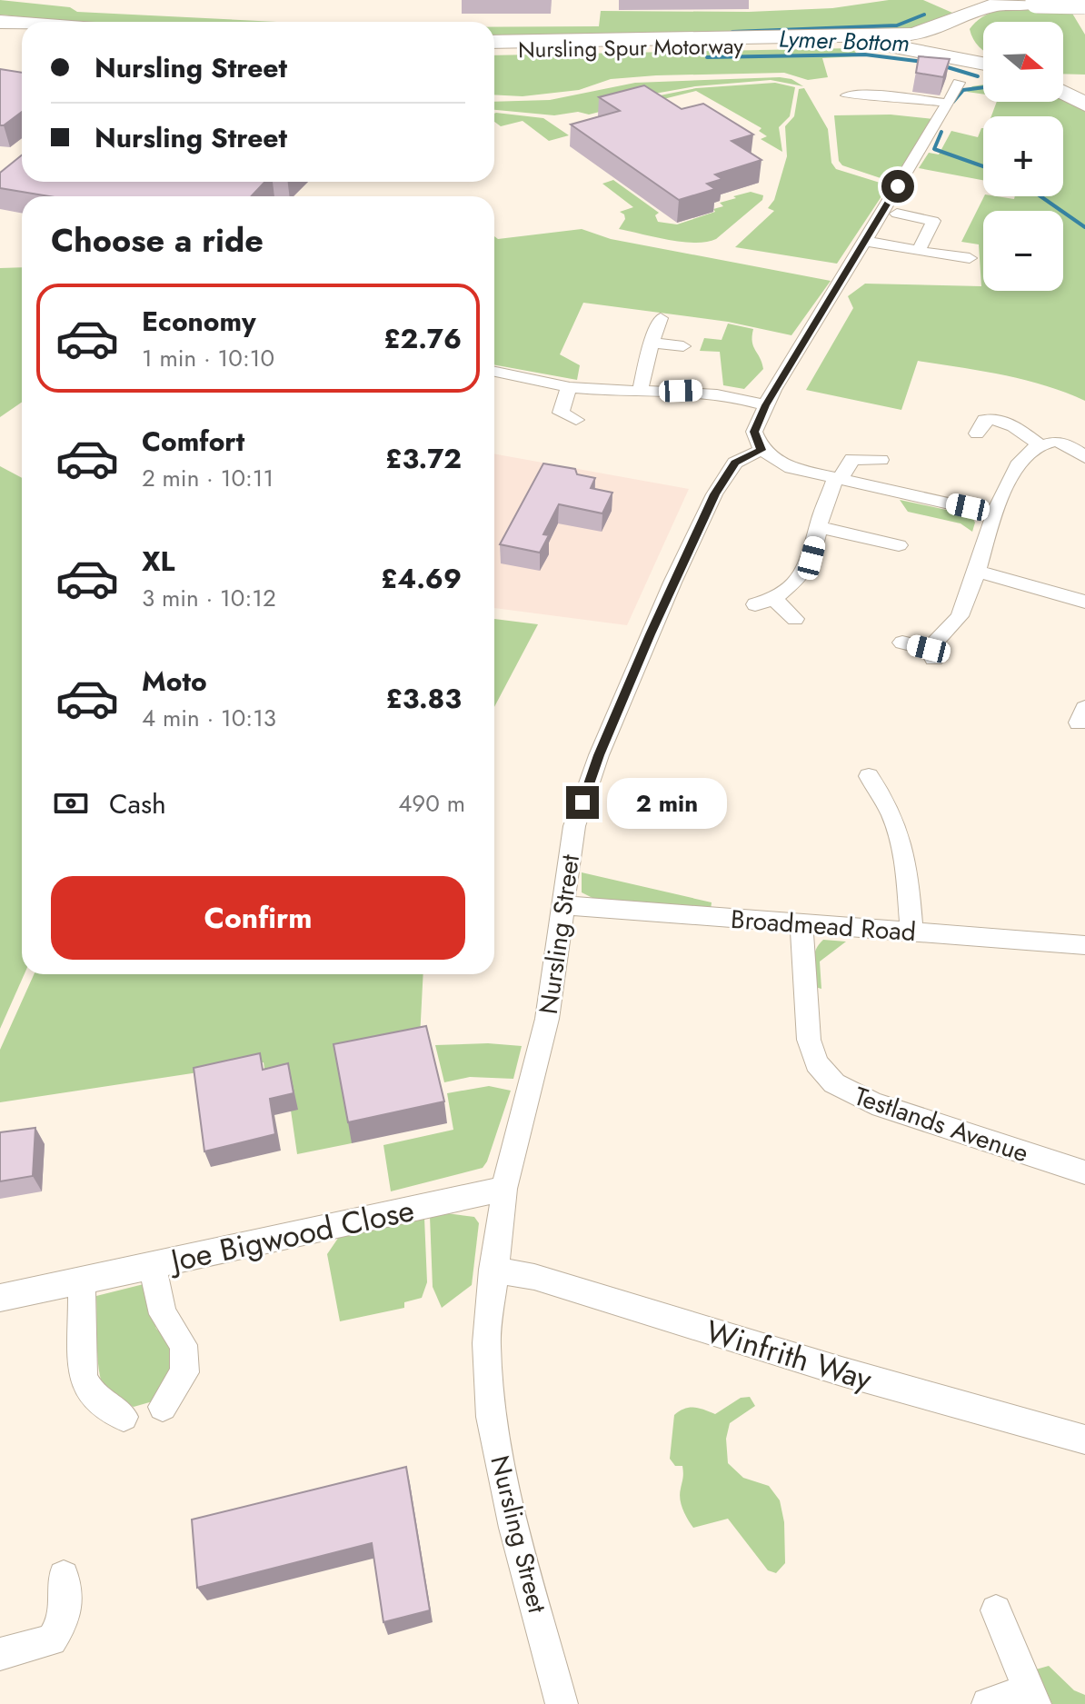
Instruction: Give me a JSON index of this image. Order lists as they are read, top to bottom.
{
  "streets": {
    "highway": ["Nursling Spur Motorway"],
    "street": [
      "Broadmead Road",
      "Nursling Street",
      "Testlands Avenue",
      "Joe Bigwood Close",
      "Winfrith Way"
    ]
  },
  "crossings": [
    ["Broadmead Road", "Nursling Street"],
    ["Broadmead Road", "Testlands Avenue"],
    ["Nursling Street", "Joe Bigwood Close"],
    ["Nursling Street", "Winfrith Way"]
  ],
  "water": ["Lymer Bottom"],
  "north": "right",
  "page": {
    "map_buttons": ["+", "−"],
    "banner": ["Nursling Street", "Nursling Street"],
    "heading": "Choose a ride",
    "list": [
      {
        "name": "Economy",
        "note": "1 min · 10:10",
        "value": "£2.76"
      },
      {
        "name": "Comfort",
        "note": "2 min · 10:11",
        "value": "£3.72"
      },
      {
        "name": "XL",
        "note": "3 min · 10:12",
        "value": "£4.69"
      },
      {
        "name": "Moto",
        "note": "4 min · 10:13",
        "value": "£3.83"
      }
    ],
    "pay": ["Cash", "490 m"],
    "bubble": "2 min",
    "buttons": "Confirm"
  }
}
